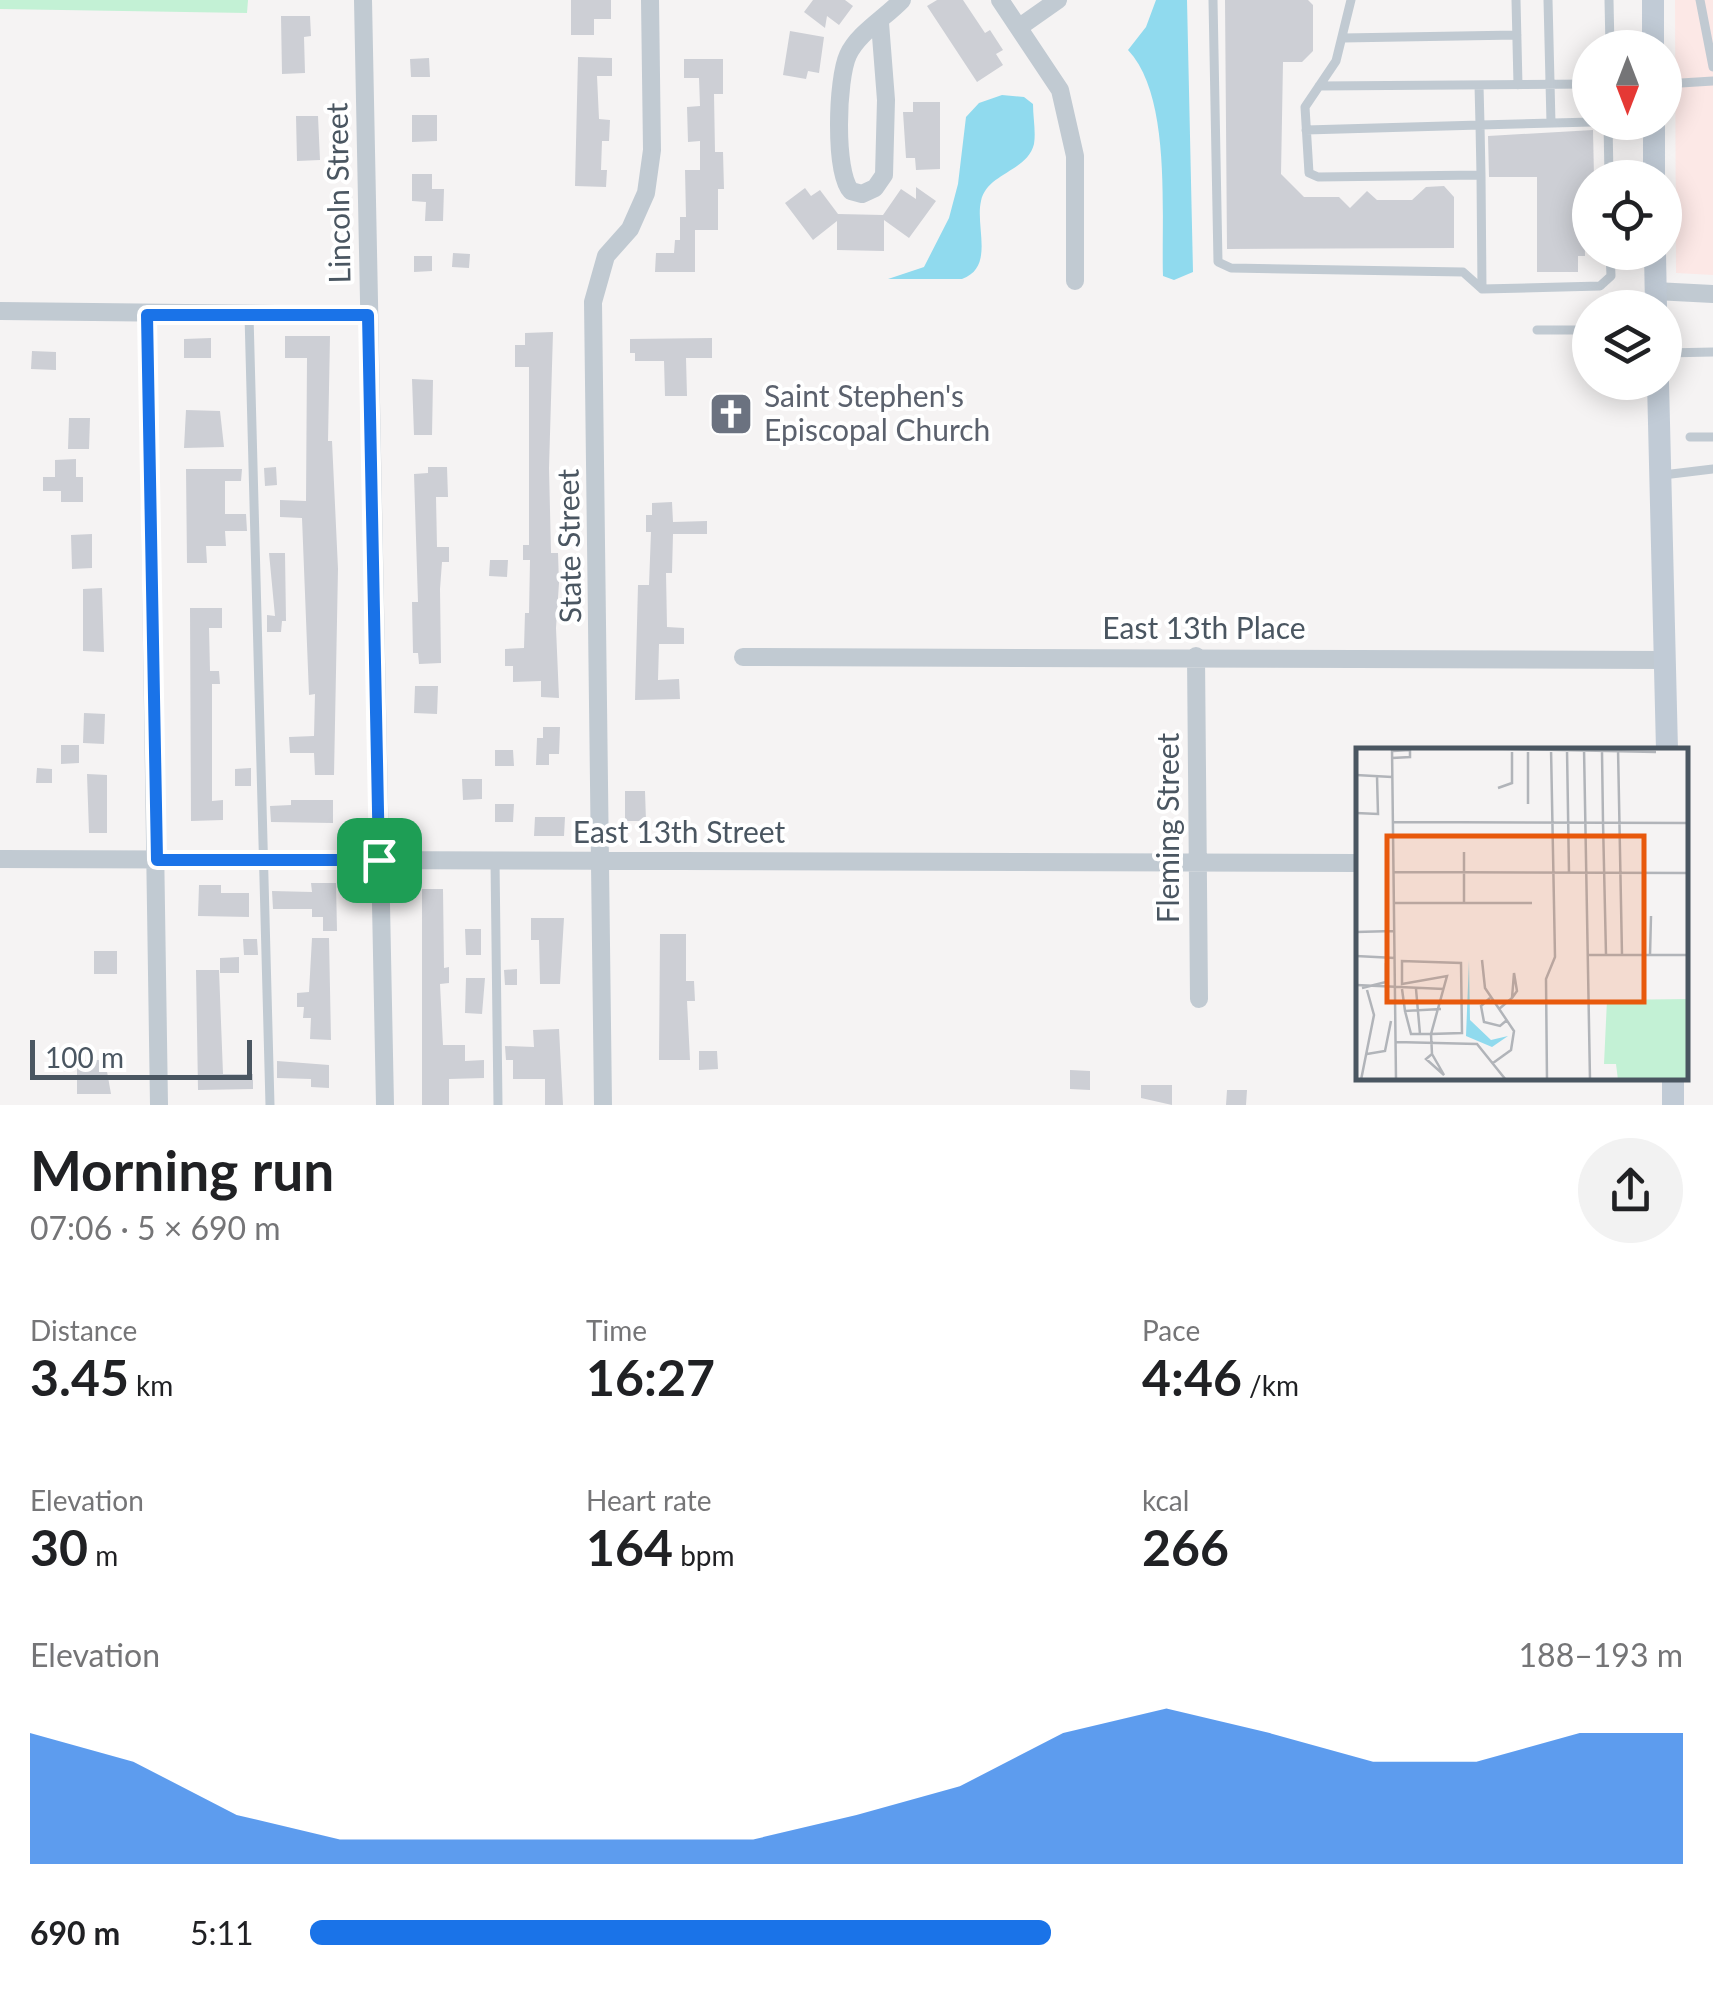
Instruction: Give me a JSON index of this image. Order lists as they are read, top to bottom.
{
  "streets": {
    "street": [
      "Lincoln Street",
      "State Street",
      "East 13th Place",
      "Fleming Street",
      "East 13th Street"
    ]
  },
  "crossings": [
    ["Lincoln Street", "East 13th Street"],
    ["State Street", "East 13th Street"],
    ["East 13th Place", "Fleming Street"],
    ["Fleming Street", "East 13th Street"]
  ],
  "places": {
    "church": ["Saint Stephen's Episcopal Church"]
  },
  "scale_bar": "100 m",
  "north": "bottom",
  "page": {
    "scale": "100 m",
    "heading": ["Morning run", "07:06 · 5 × 690 m"],
    "stats": [
      ["Distance", "3.45 km"],
      ["Time", "16:27"],
      ["Pace", "4:46 /km"],
      ["Elevation", "30 m"],
      ["Heart rate", "164 bpm"],
      ["kcal", "266"]
    ],
    "chart": ["Elevation", "188–193 m"],
    "list": [
      {
        "name": "690 m",
        "note": "5:11"
      }
    ]
  }
}
